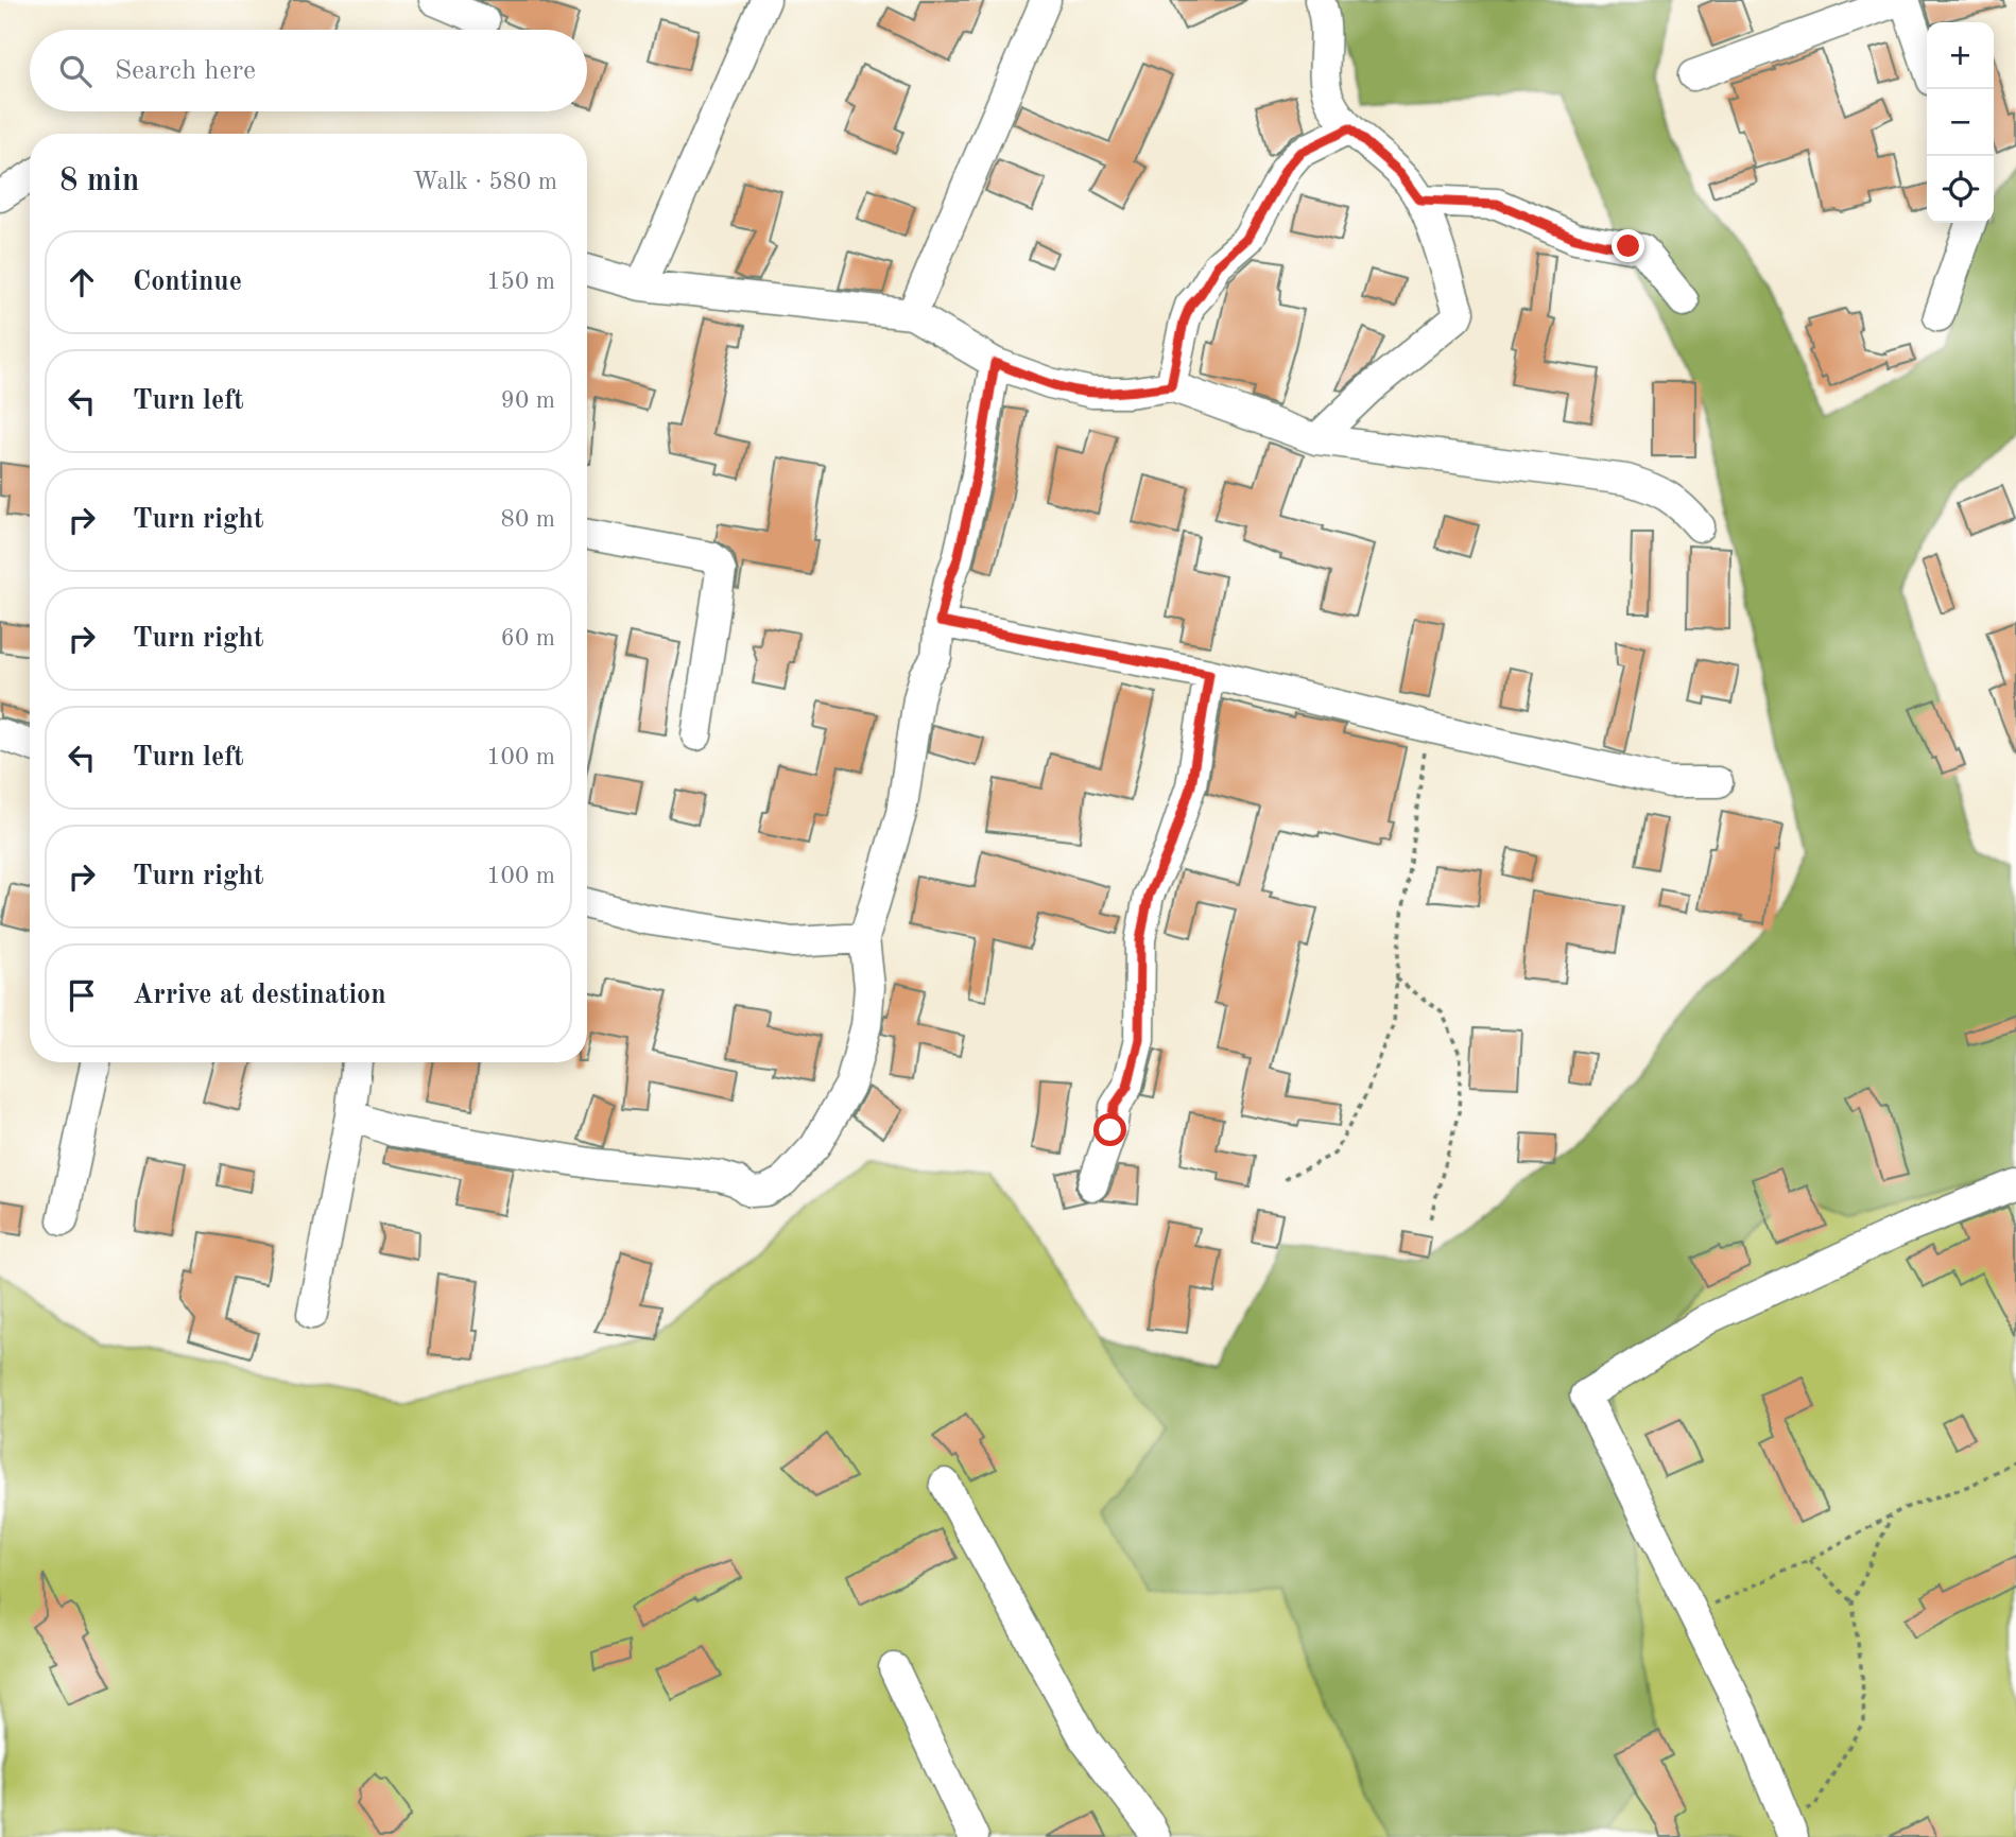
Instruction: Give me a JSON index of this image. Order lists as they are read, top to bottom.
{
  "page": {
    "map_buttons": ["+", "−"],
    "search": "Search here",
    "heading": ["8 min", "Walk · 580 m"],
    "list": [
      ["Continue", "150 m"],
      ["Turn left", "90 m"],
      ["Turn right", "80 m"],
      ["Turn right", "60 m"],
      ["Turn left", "100 m"],
      ["Turn right", "100 m"],
      "Arrive at destination"
    ]
  }
}
